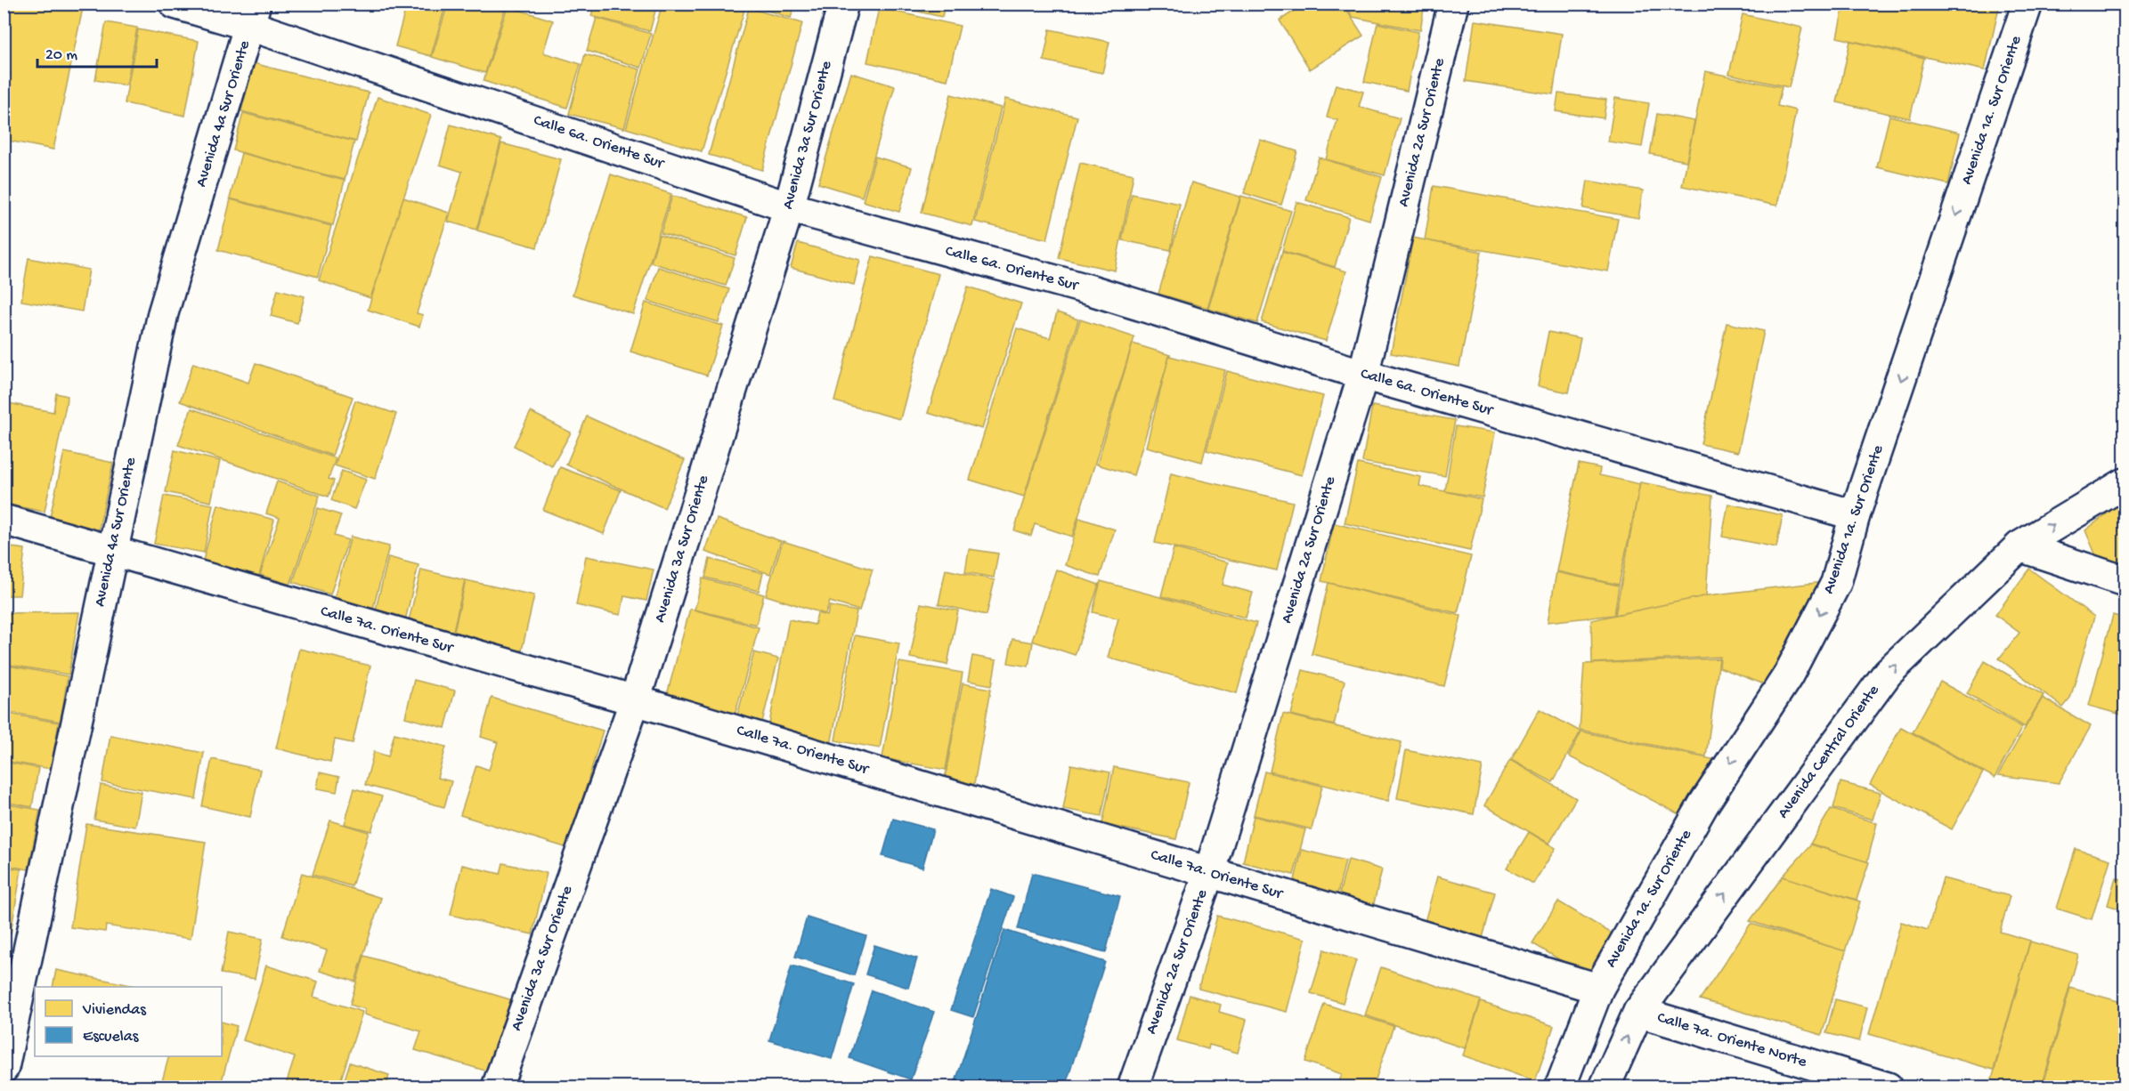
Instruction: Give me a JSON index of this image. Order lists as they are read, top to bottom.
{
  "streets": {
    "street": [
      "Avenida 1a. Sur Oriente",
      "Avenida 4a Sur Oriente",
      "Avenida 2a Sur Oriente",
      "Avenida 3a Sur Oriente",
      "Calle 6a. Oriente Sur",
      "Calle 7a. Oriente Sur",
      "Avenida Central Oriente",
      "Calle 7a. Oriente Norte"
    ]
  },
  "crossings": [
    ["Avenida 1a. Sur Oriente", "Calle 6a. Oriente Sur"],
    ["Avenida 1a. Sur Oriente", "Calle 7a. Oriente Sur"],
    ["Avenida 4a Sur Oriente", "Calle 6a. Oriente Sur"],
    ["Avenida 4a Sur Oriente", "Calle 7a. Oriente Sur"],
    ["Avenida 2a Sur Oriente", "Calle 6a. Oriente Sur"],
    ["Avenida 2a Sur Oriente", "Calle 7a. Oriente Sur"],
    ["Avenida 3a Sur Oriente", "Calle 6a. Oriente Sur"],
    ["Avenida 3a Sur Oriente", "Calle 7a. Oriente Sur"],
    ["Avenida Central Oriente", "Calle 7a. Oriente Norte"]
  ],
  "one_way": ["Avenida 1a. Sur Oriente", "Avenida Central Oriente"],
  "legend": ["Viviendas", "Escuelas"],
  "scale_bar": "20 m"
}
